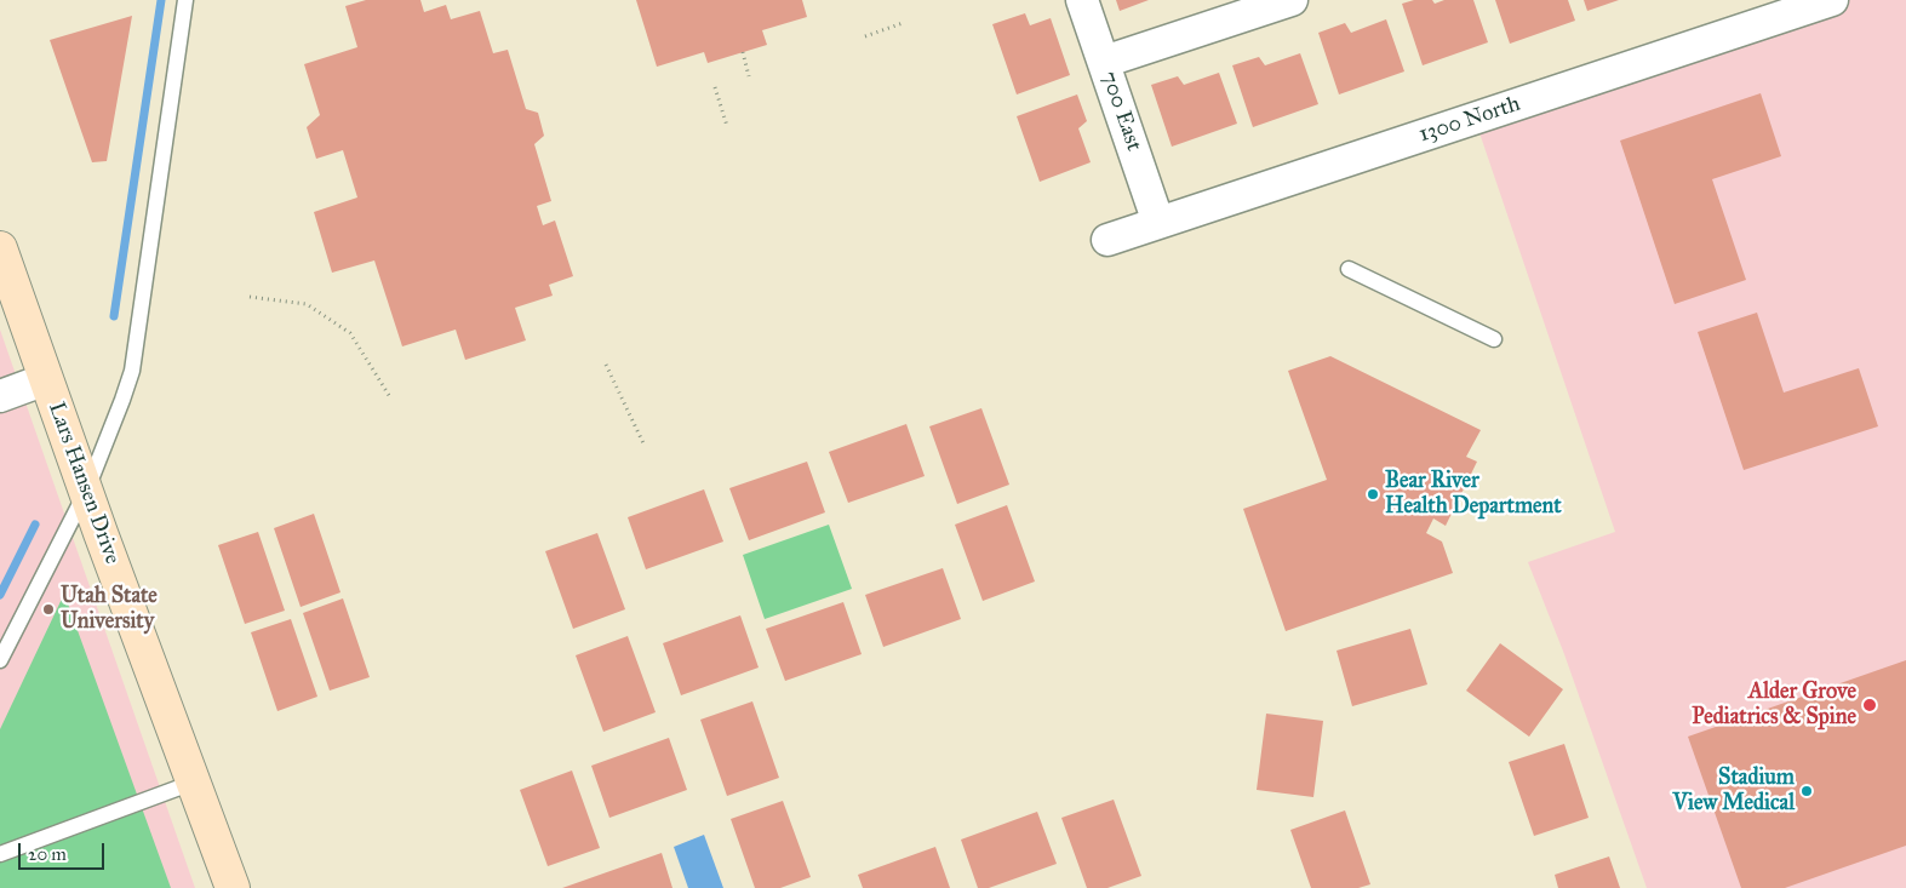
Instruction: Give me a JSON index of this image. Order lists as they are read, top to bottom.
{
  "streets": {
    "main road": ["Lars Hansen Drive"],
    "street": ["700 East", "1300 North"]
  },
  "crossings": [
    ["700 East", "1300 North"]
  ],
  "places": [
    "Bear River Health Department",
    "Utah State University",
    "Alder Grove Pediatrics & Spine",
    "Stadium View Medical"
  ],
  "scale_bar": "20 m"
}
